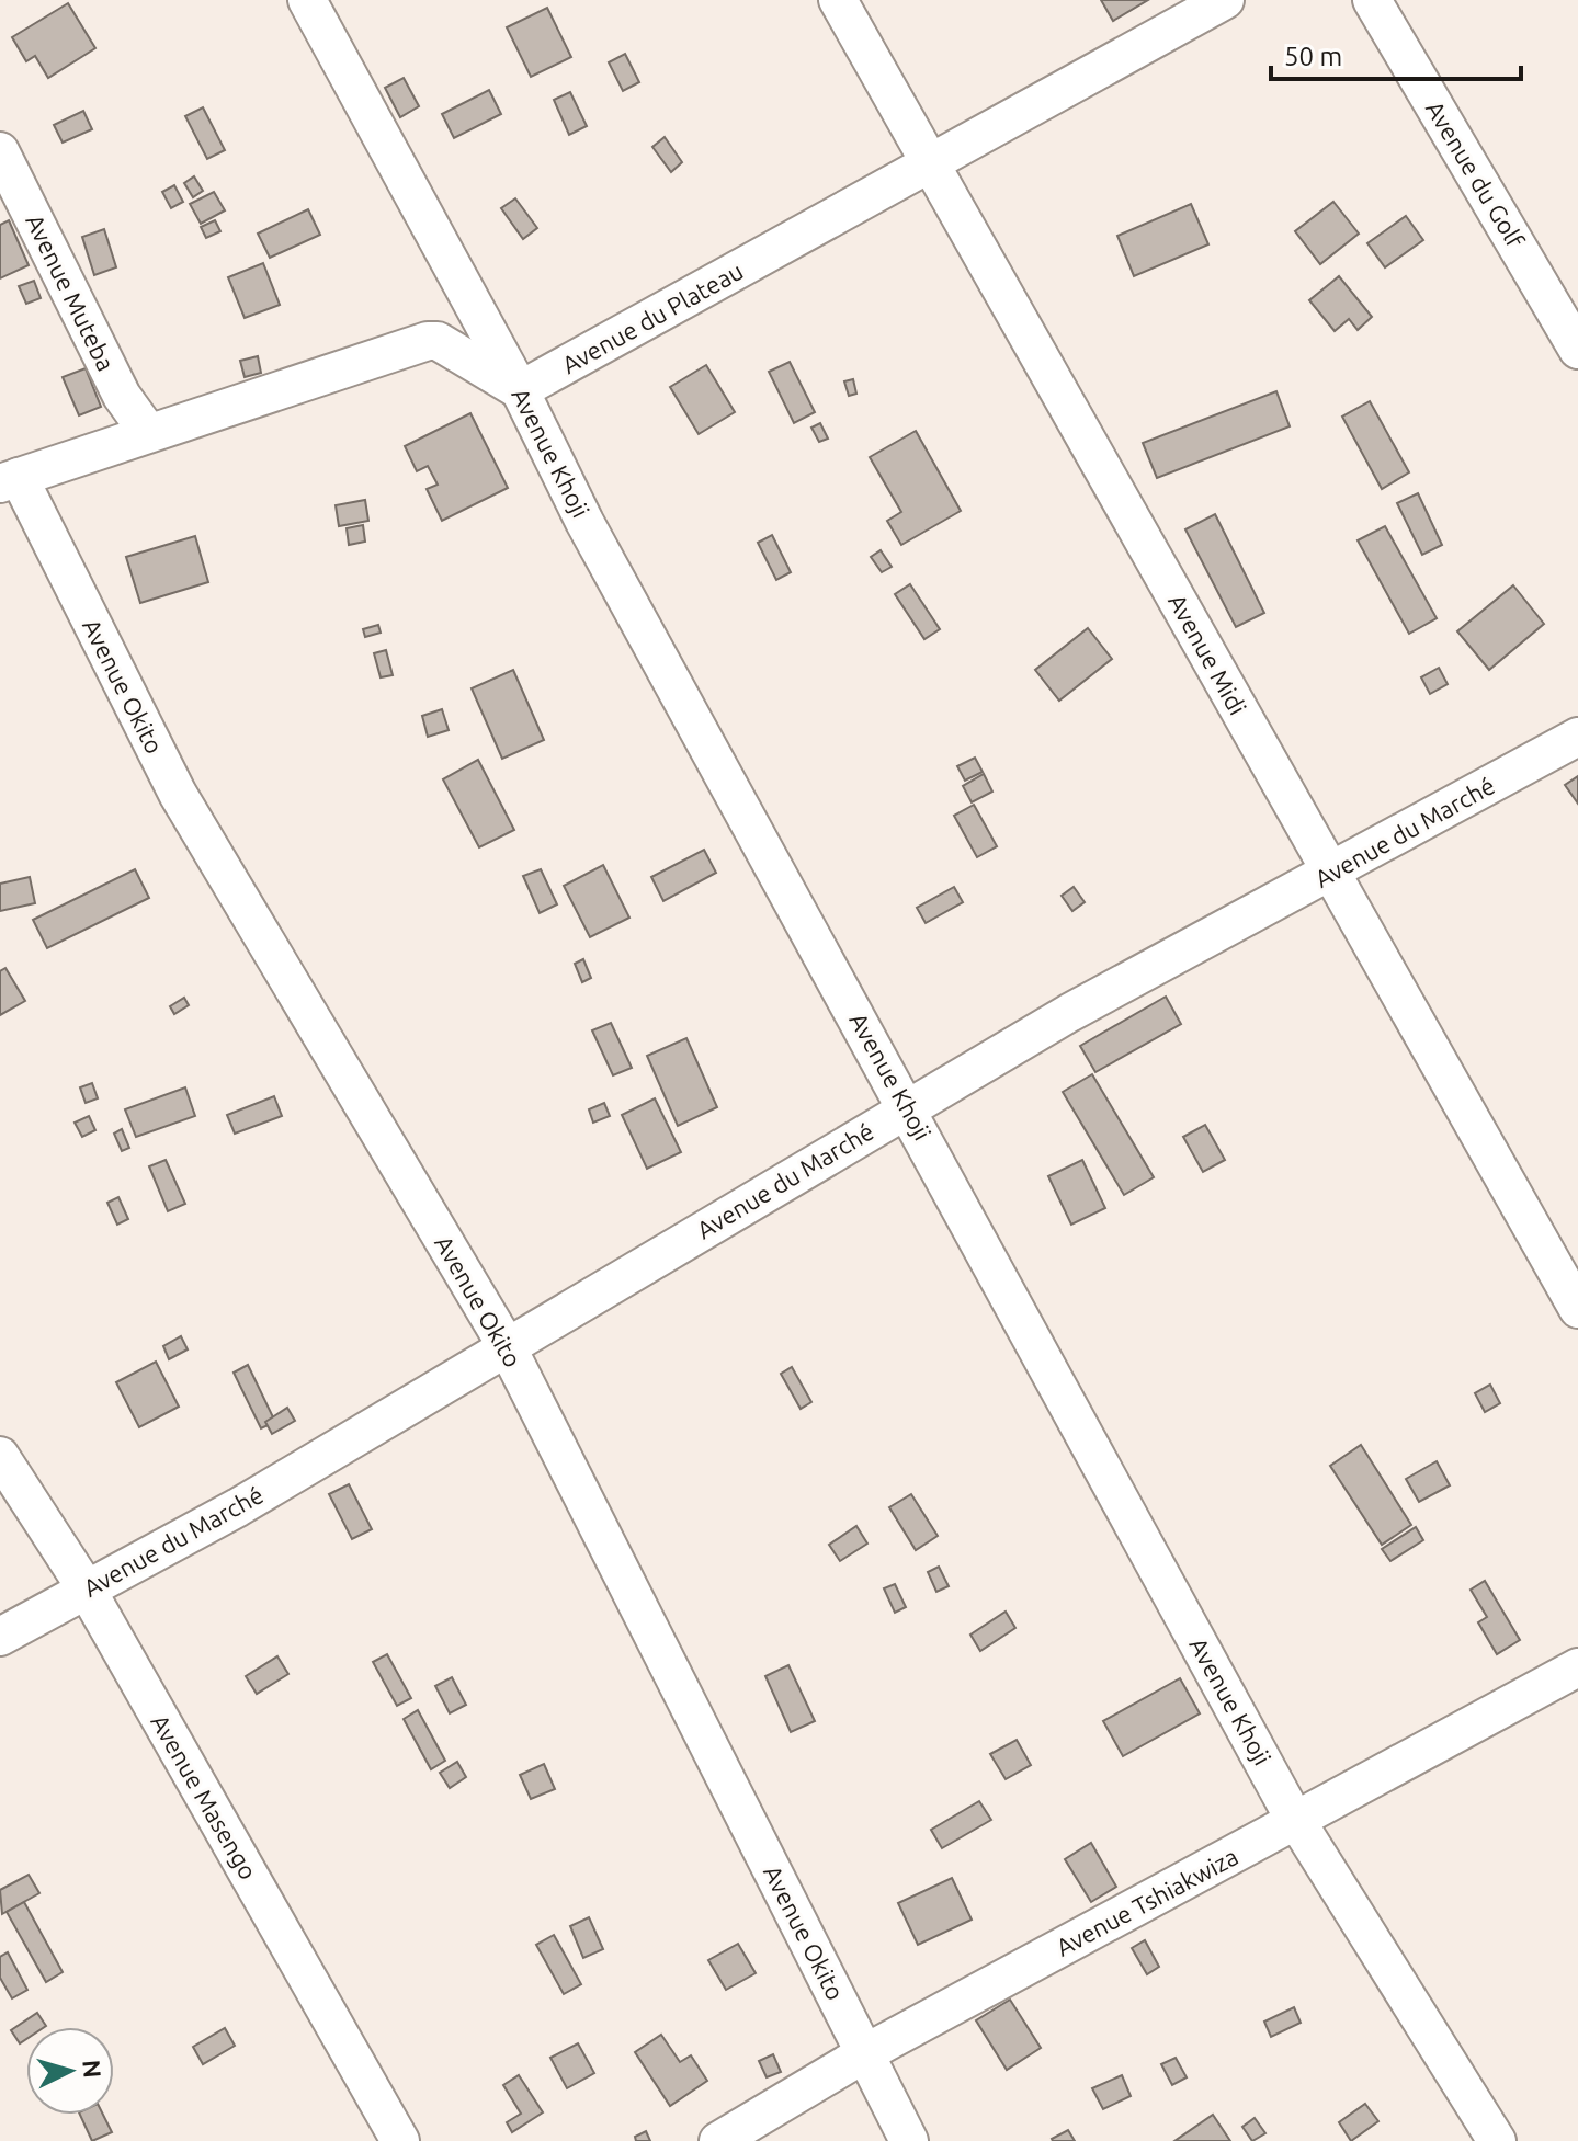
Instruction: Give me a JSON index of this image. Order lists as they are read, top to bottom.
{
  "streets": {
    "street": [
      "Avenue du Golf",
      "Avenue Muteba",
      "Avenue du Plateau",
      "Avenue Khoji",
      "Avenue Midi",
      "Avenue Okito",
      "Avenue du Marché",
      "Avenue Masengo",
      "Avenue Tshiakwiza"
    ]
  },
  "crossings": [
    ["Avenue du Plateau", "Avenue Khoji"],
    ["Avenue du Plateau", "Avenue Midi"],
    ["Avenue Khoji", "Avenue du Marché"],
    ["Avenue Khoji", "Avenue Tshiakwiza"],
    ["Avenue Midi", "Avenue du Marché"],
    ["Avenue Okito", "Avenue du Marché"],
    ["Avenue Okito", "Avenue Tshiakwiza"],
    ["Avenue du Marché", "Avenue Masengo"]
  ],
  "scale_bar": "50 m",
  "north": "right"
}
